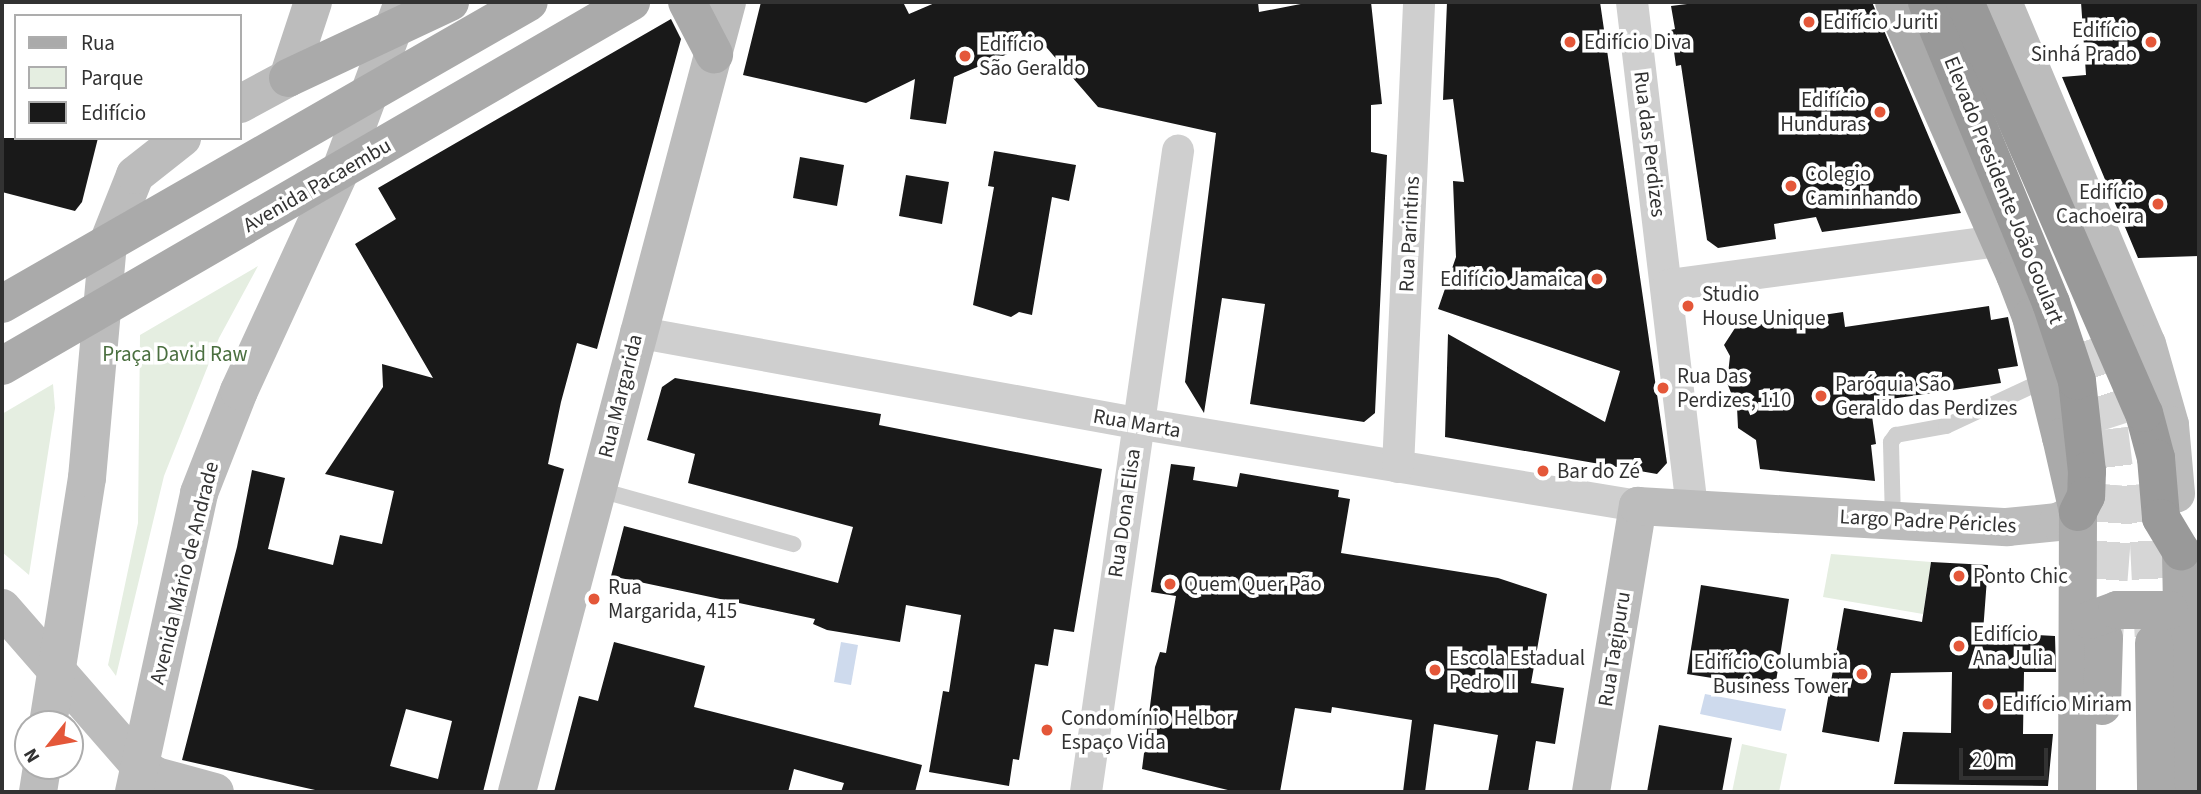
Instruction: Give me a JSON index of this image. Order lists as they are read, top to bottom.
{
  "streets": {
    "highway": ["Elevado Presidente João Goulart"],
    "main road": ["Avenida Pacaembu"],
    "street": [
      "Rua das Perdizes",
      "Rua Parintins",
      "Rua Margarida",
      "Rua Marta",
      "Rua Dona Elisa",
      "Largo Padre Péricles",
      "Avenida Mário de Andrade",
      "Rua Tagipuru"
    ]
  },
  "crossings": [
    ["Avenida Pacaembu", "Avenida Mário de Andrade"],
    ["Elevado Presidente João Goulart", "Largo Padre Péricles"],
    ["Rua Parintins", "Rua Marta"],
    ["Rua Margarida", "Rua Marta"],
    ["Rua Marta", "Rua Dona Elisa"],
    ["Rua Marta", "Largo Padre Péricles"],
    ["Rua Marta", "Rua Tagipuru"],
    ["Largo Padre Péricles", "Rua Tagipuru"]
  ],
  "parks": ["Praça David Raw"],
  "places": [
    "Edifício Juriti",
    "Edifício Diva",
    "Edifício Sinhá Prado",
    "Edifício São Geraldo",
    "Edifício Hunduras",
    "Colegio Caminhando",
    "Edifício Cachoeira",
    "Edifício Jamaica",
    "Studio House Unique",
    "Rua Das Perdizes, 110",
    "Paróquia São Geraldo das Perdizes",
    "Bar do Zé",
    "Ponto Chic",
    "Quem Quer Pão",
    "Rua Margarida, 415",
    "Edifício Ana Julia",
    "Escola Estadual Pedro II",
    "Edifício Columbia Business Tower",
    "Edifício Miriam",
    "Condomínio Helbor Espaço Vida"
  ],
  "legend": ["Rua", "Parque", "Edifício"],
  "scale_bar": "20 m",
  "north": "bottom left"
}
